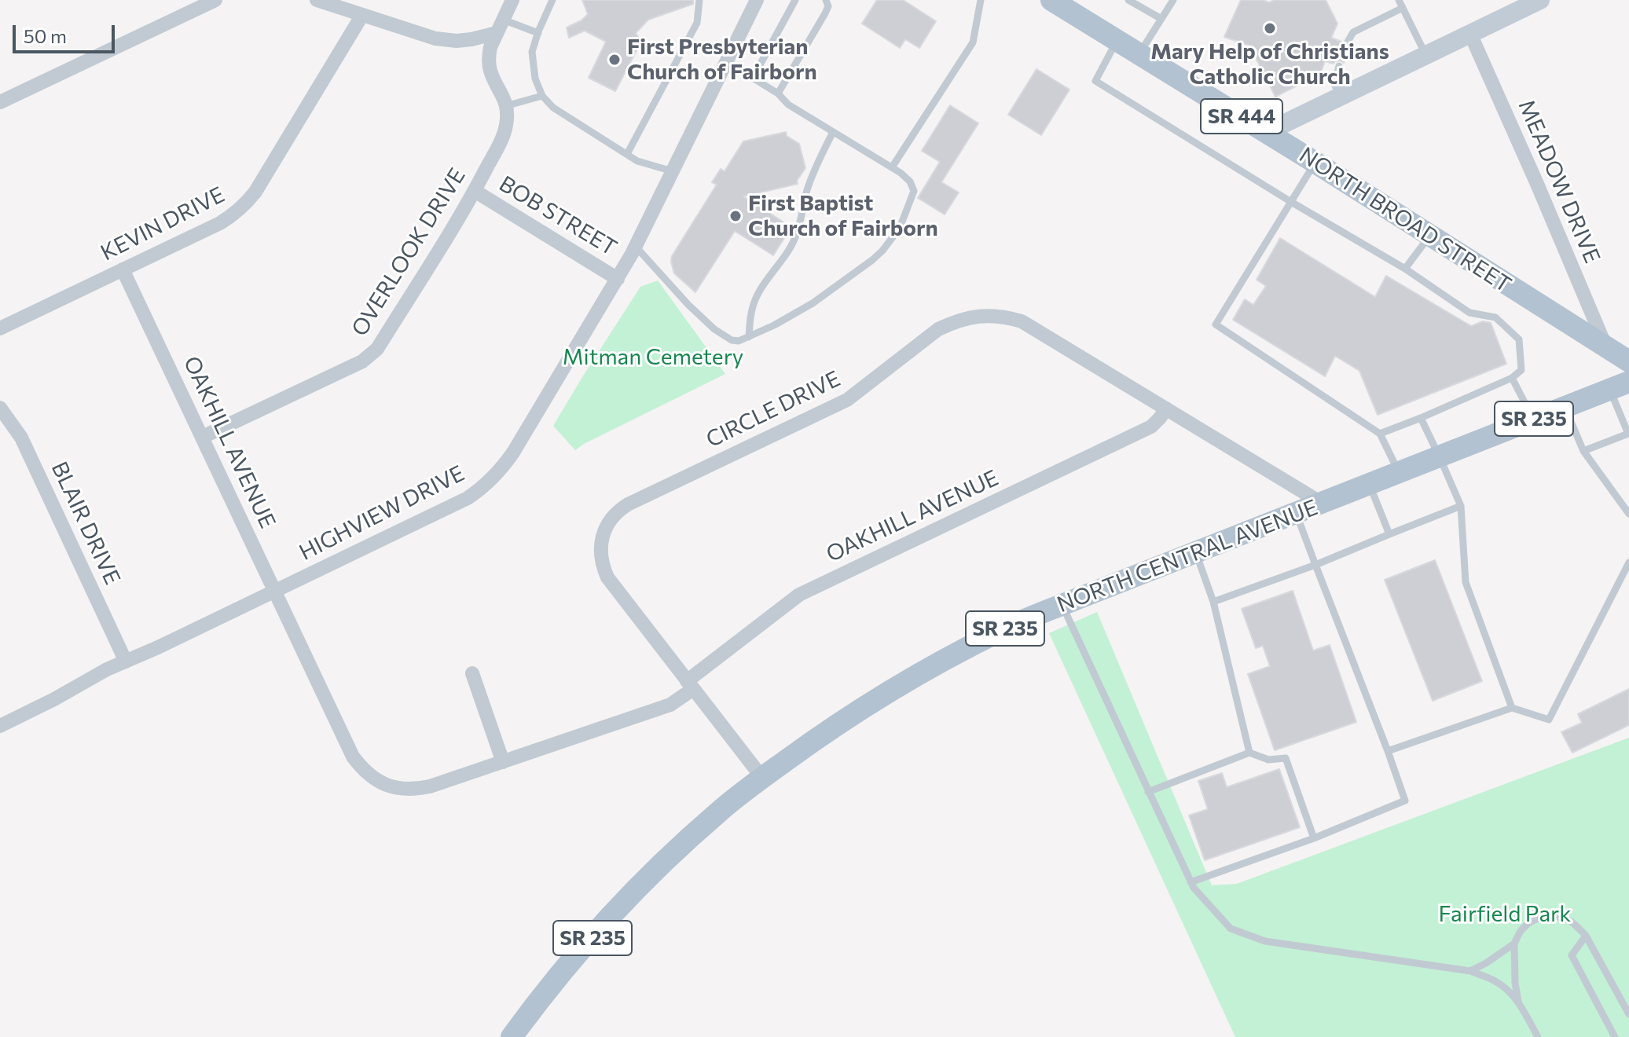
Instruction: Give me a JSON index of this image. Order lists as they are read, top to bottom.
{
  "streets": {
    "main road": [
      "SR 444",
      "NORTH BROAD STREET",
      "SR 235",
      "NORTH CENTRAL AVENUE"
    ],
    "street": [
      "MEADOW DRIVE",
      "BOB STREET",
      "KEVIN DRIVE",
      "OVERLOOK DRIVE",
      "CIRCLE DRIVE",
      "OAKHILL AVENUE",
      "HIGHVIEW DRIVE",
      "BLAIR DRIVE"
    ]
  },
  "crossings": [
    ["MEADOW DRIVE", "NORTH BROAD STREET"],
    ["BOB STREET", "OVERLOOK DRIVE"],
    ["BOB STREET", "HIGHVIEW DRIVE"],
    ["KEVIN DRIVE", "OAKHILL AVENUE"],
    ["OVERLOOK DRIVE", "OAKHILL AVENUE"],
    ["CIRCLE DRIVE", "OAKHILL AVENUE"],
    ["CIRCLE DRIVE", "NORTH CENTRAL AVENUE"],
    ["OAKHILL AVENUE", "HIGHVIEW DRIVE"],
    ["HIGHVIEW DRIVE", "BLAIR DRIVE"]
  ],
  "parks": ["Mitman Cemetery", "Fairfield Park"],
  "places": ["Mary Help of Christians Catholic Church", "First Presbyterian Church of Fairborn", "First Baptist Church of Fairborn"],
  "scale_bar": "50 m"
}
